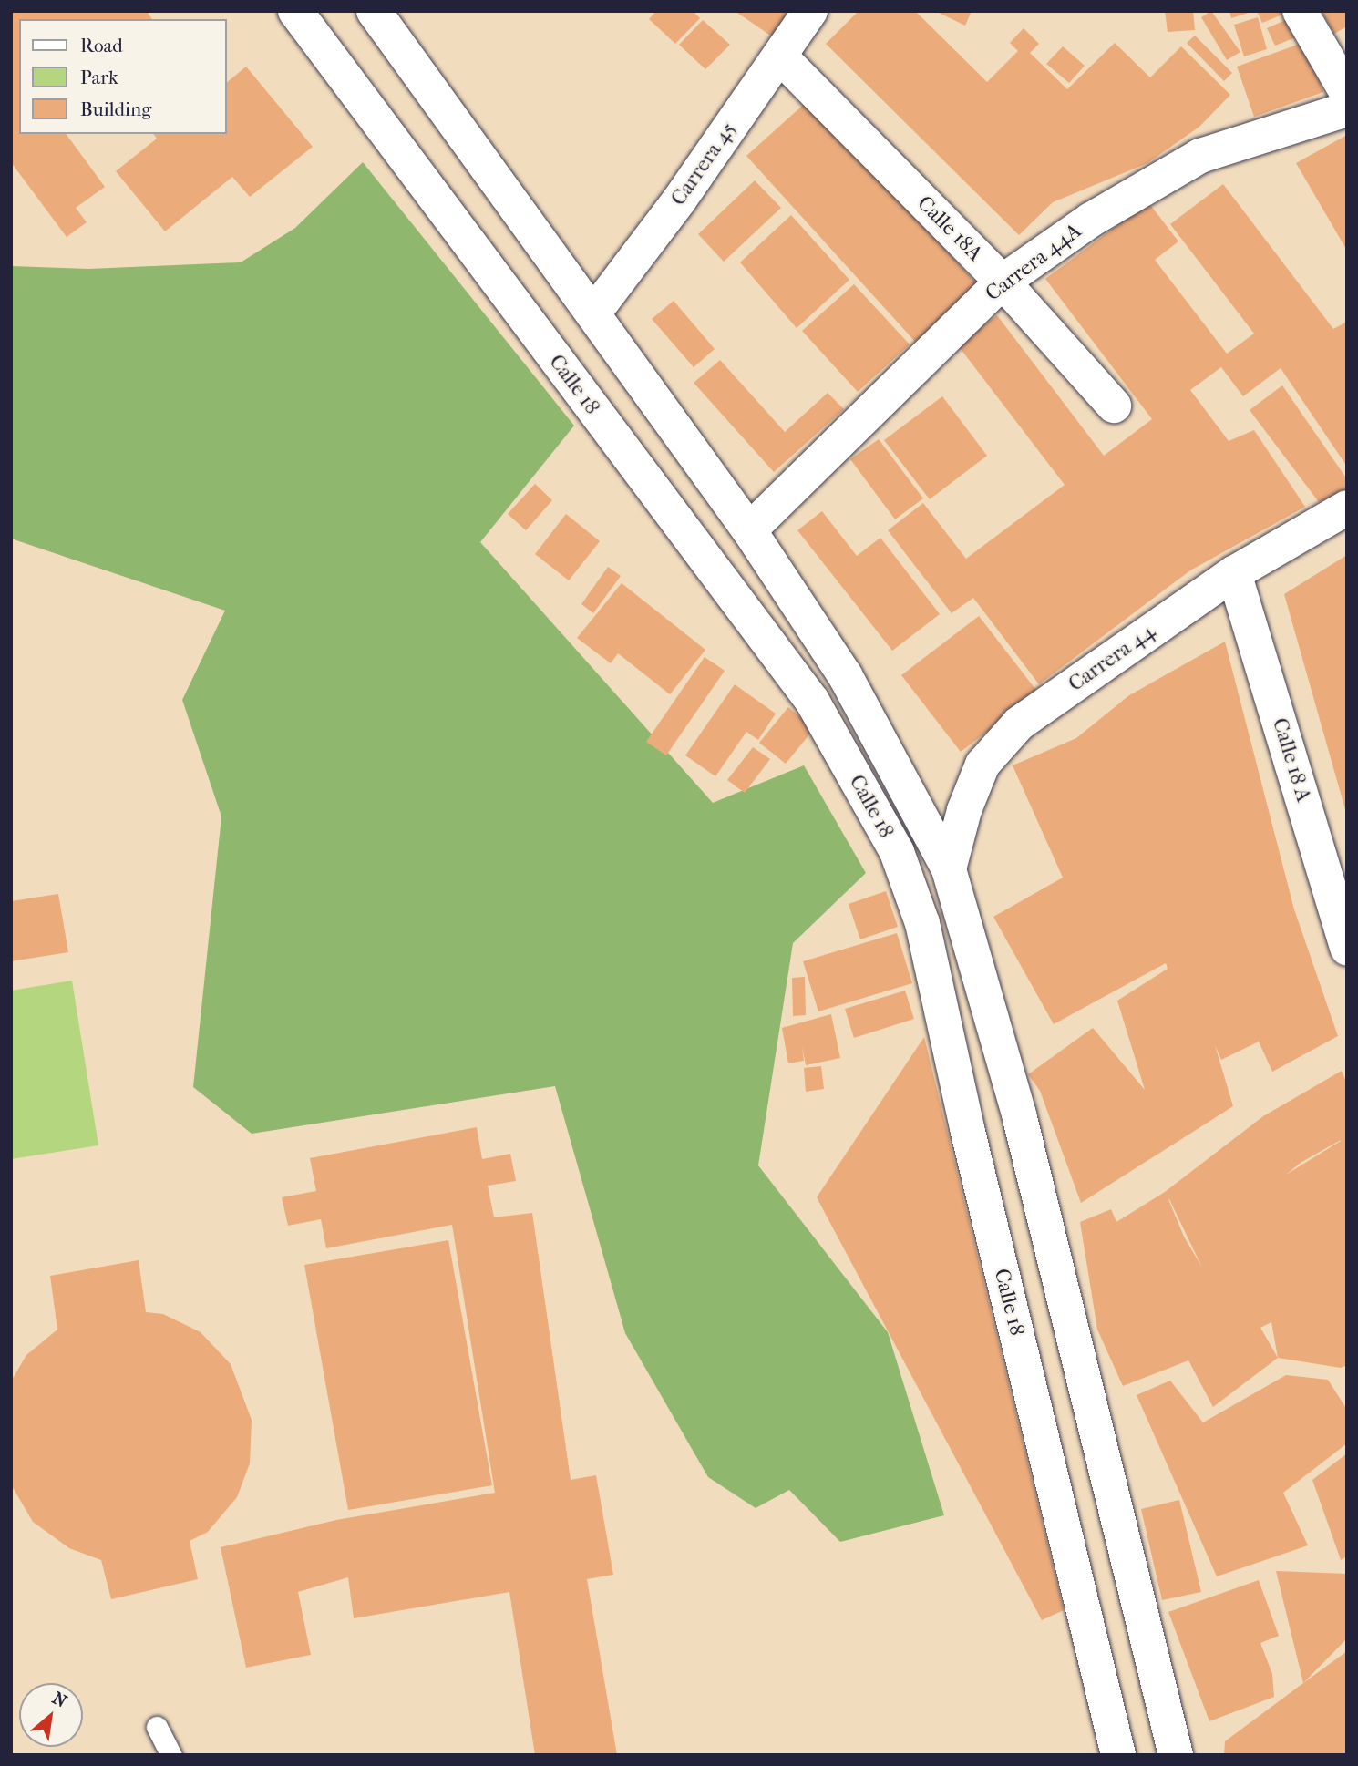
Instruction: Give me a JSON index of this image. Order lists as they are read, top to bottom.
{
  "streets": {
    "main road": [
      "Carrera 45",
      "Calle 18A",
      "Carrera 44A",
      "Calle 18",
      "Carrera 44",
      "Calle 18 A"
    ]
  },
  "crossings": [
    ["Carrera 45", "Calle 18A"],
    ["Carrera 45", "Calle 18"],
    ["Calle 18A", "Carrera 44A"],
    ["Carrera 44A", "Calle 18"],
    ["Calle 18", "Carrera 44"],
    ["Carrera 44", "Calle 18 A"]
  ],
  "legend": ["Road", "Park", "Building"],
  "north": "top right"
}
